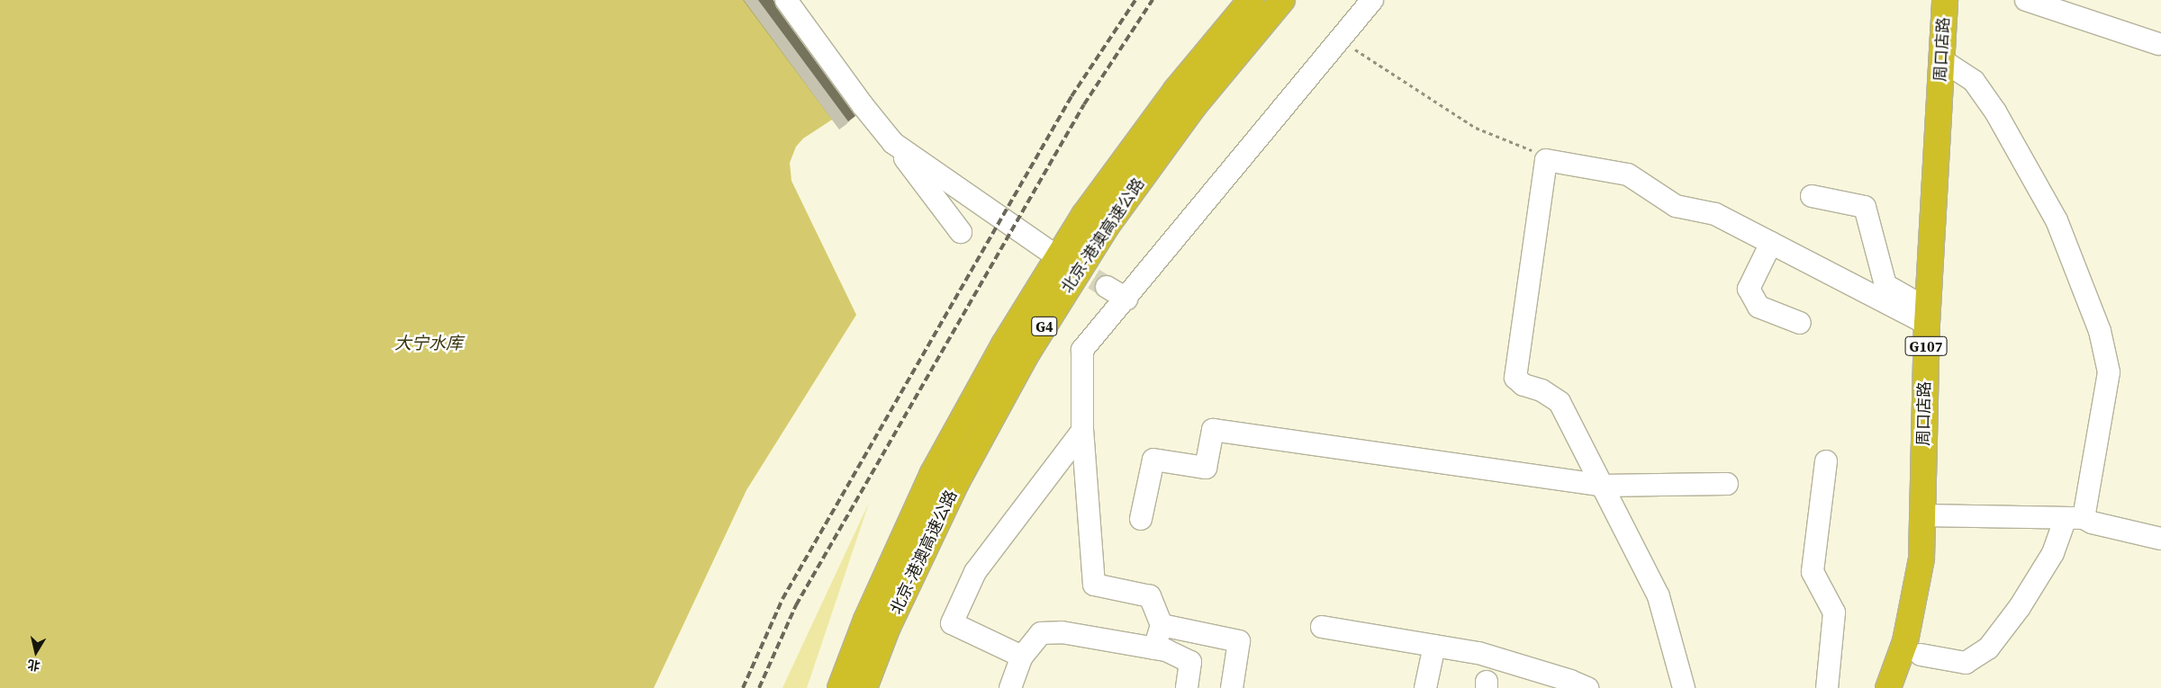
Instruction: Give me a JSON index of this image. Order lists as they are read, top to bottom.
{
  "streets": {
    "highway": [
      "周口店路",
      "北京-港澳高速公路",
      "G4",
      "G107"
    ]
  },
  "water": ["大宁水库"],
  "north": "bottom"
}
